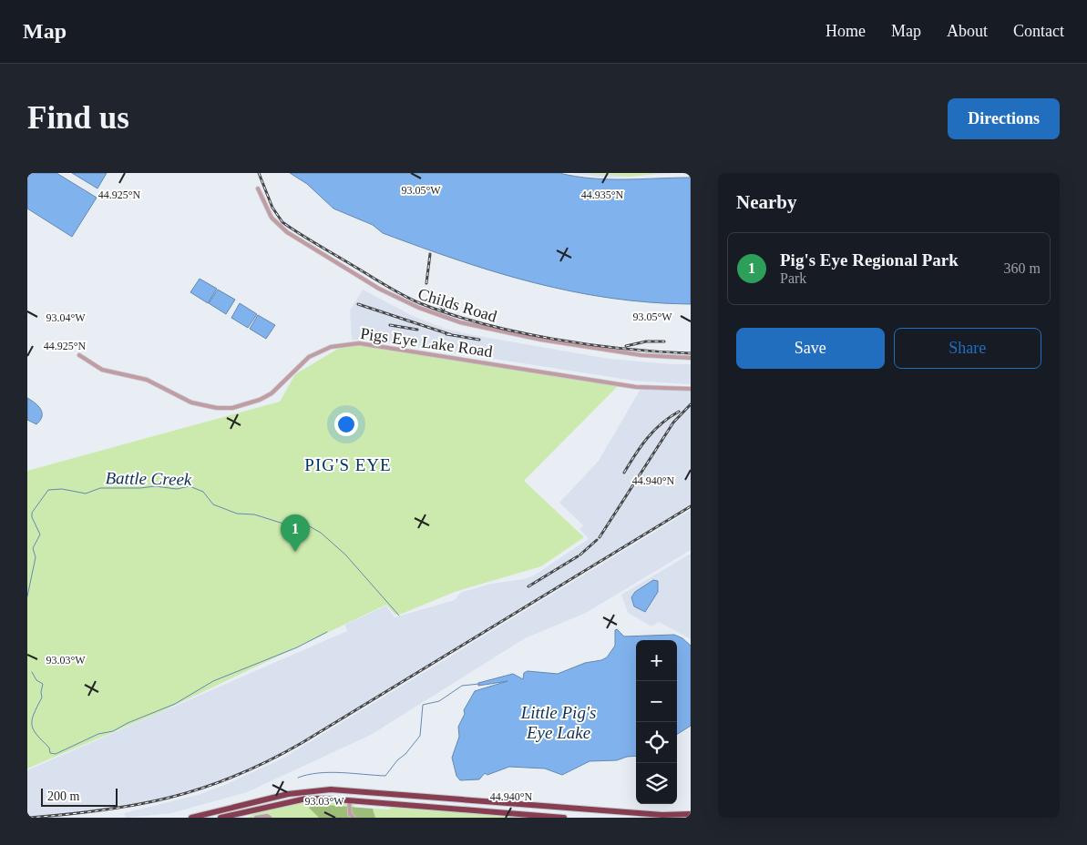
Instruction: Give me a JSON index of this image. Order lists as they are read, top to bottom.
{
  "streets": {
    "street": ["Childs Road", "Pigs Eye Lake Road"]
  },
  "districts": ["PIG'S EYE"],
  "water": ["Battle Creek", "Little Pig's Eye Lake"],
  "scale_bar": "200 m",
  "page": {
    "header": "Map",
    "nav": [
      "Home",
      "Map",
      "About",
      "Contact"
    ],
    "buttons": [
      "Directions",
      ["Save", "Share"]
    ],
    "title": "Find us",
    "heading": "Nearby",
    "list": [
      {
        "mark": "1",
        "name": "Pig's Eye Regional Park",
        "note": "Park",
        "value": "360 m"
      }
    ],
    "pins": "1",
    "map_buttons": ["+", "−"],
    "scale": "200 m"
  },
  "coordinates": [
    "93.05°W",
    "44.925°N",
    "44.935°N",
    "93.04°W",
    "44.940°N",
    "93.03°W"
  ]
}
